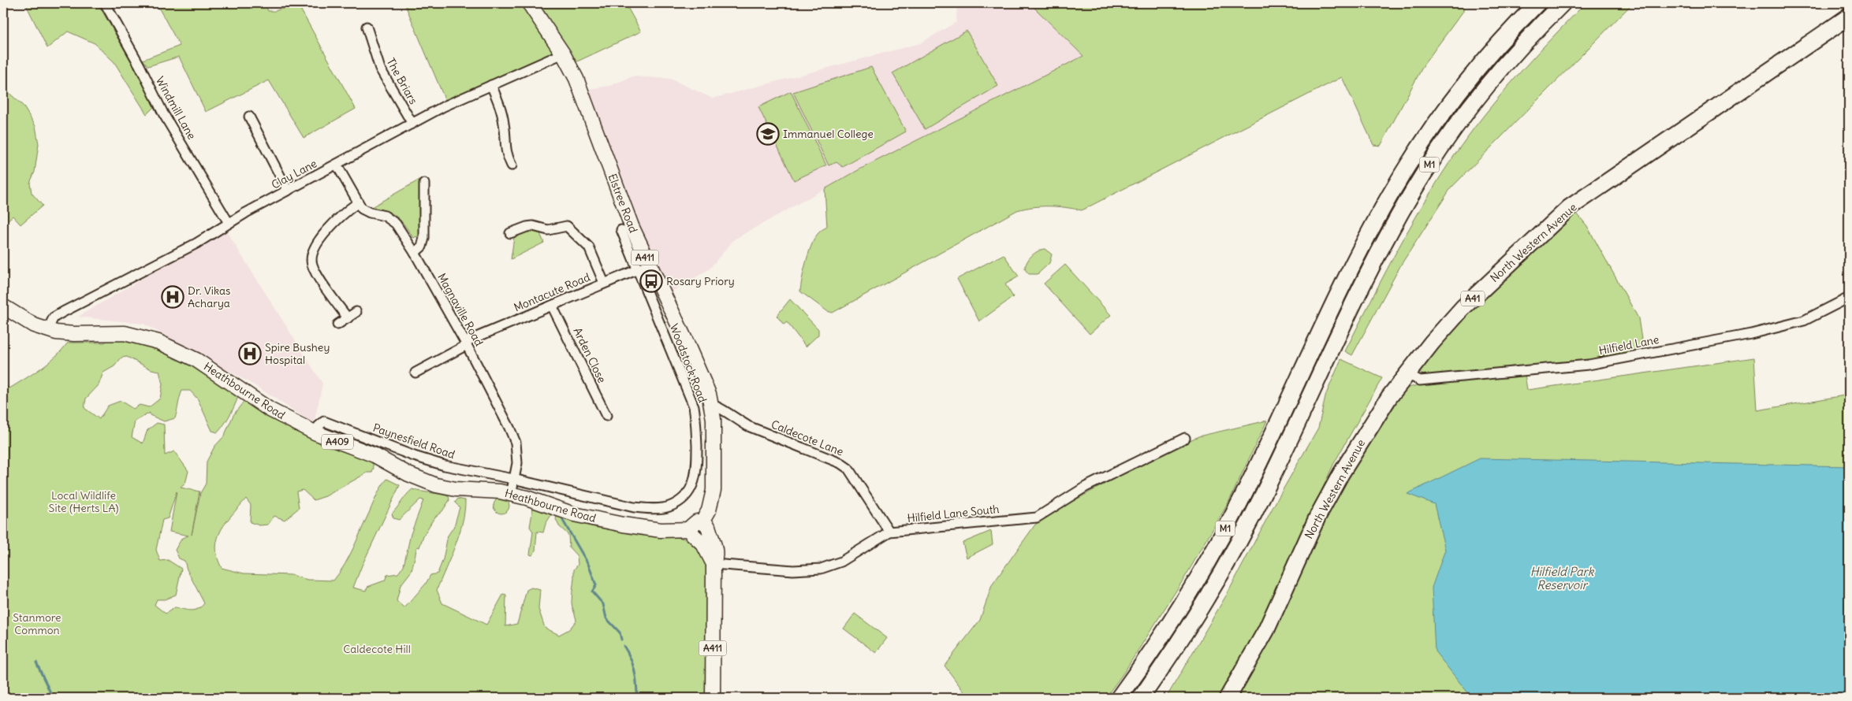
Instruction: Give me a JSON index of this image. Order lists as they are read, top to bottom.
{
  "streets": {
    "highway": ["M1", "North Western Avenue", "A41"],
    "main road": [
      "Elstree Road",
      "A411",
      "Heathbourne Road",
      "A409"
    ],
    "street": [
      "The Briars",
      "Windmill Lane",
      "Clay Lane",
      "Montacute Road",
      "Magnaville Road",
      "Hilfield Lane",
      "Arden Close",
      "Woodstock Road",
      "Caldecote Lane",
      "Paynesfield Road",
      "Hilfield Lane South"
    ]
  },
  "crossings": [
    ["The Briars", "Clay Lane"],
    ["Windmill Lane", "Clay Lane"],
    ["Clay Lane", "Elstree Road"],
    ["Clay Lane", "Magnaville Road"],
    ["Clay Lane", "Heathbourne Road"],
    ["Elstree Road", "Montacute Road"],
    ["Elstree Road", "Woodstock Road"],
    ["Elstree Road", "Heathbourne Road"],
    ["Elstree Road", "Caldecote Lane"],
    ["North Western Avenue", "Hilfield Lane"],
    ["A411", "Hilfield Lane South"],
    ["Montacute Road", "Magnaville Road"],
    ["Montacute Road", "Arden Close"],
    ["Montacute Road", "Woodstock Road"],
    ["Magnaville Road", "Woodstock Road"],
    ["Magnaville Road", "Heathbourne Road"],
    ["Magnaville Road", "Paynesfield Road"],
    ["Woodstock Road", "Paynesfield Road"],
    ["Heathbourne Road", "Paynesfield Road"],
    ["Caldecote Lane", "Hilfield Lane South"]
  ],
  "water": ["Hilfield Park Reservoir"],
  "parks": ["Local Wildlife Site (Herts LA)", "Stanmore Common", "Caldecote Hill"],
  "places": {
    "school or university": ["Immanuel College"],
    "bus stop": ["Rosary Priory"],
    "hospital": ["Dr. Vikas Acharya", "Spire Bushey Hospital"]
  }
}
